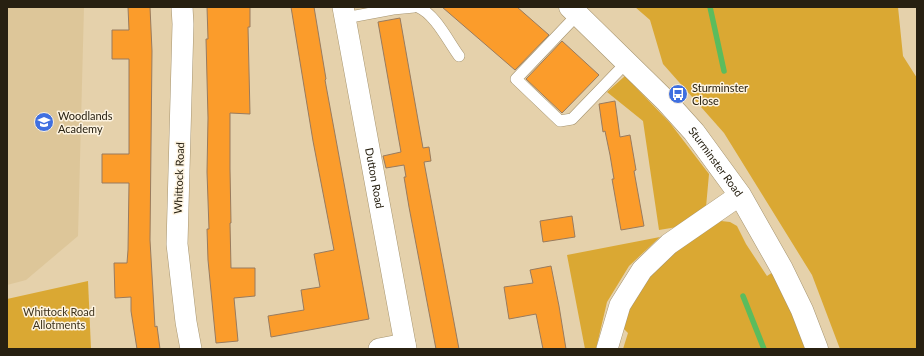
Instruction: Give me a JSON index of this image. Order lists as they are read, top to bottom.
{
  "streets": {
    "street": ["Sturminster Road", "Whittock Road", "Dutton Road"]
  },
  "parks": ["Whittock Road Allotments"],
  "places": {
    "bus stop": ["Sturminster Close"],
    "school or university": ["Woodlands Academy"]
  }
}
